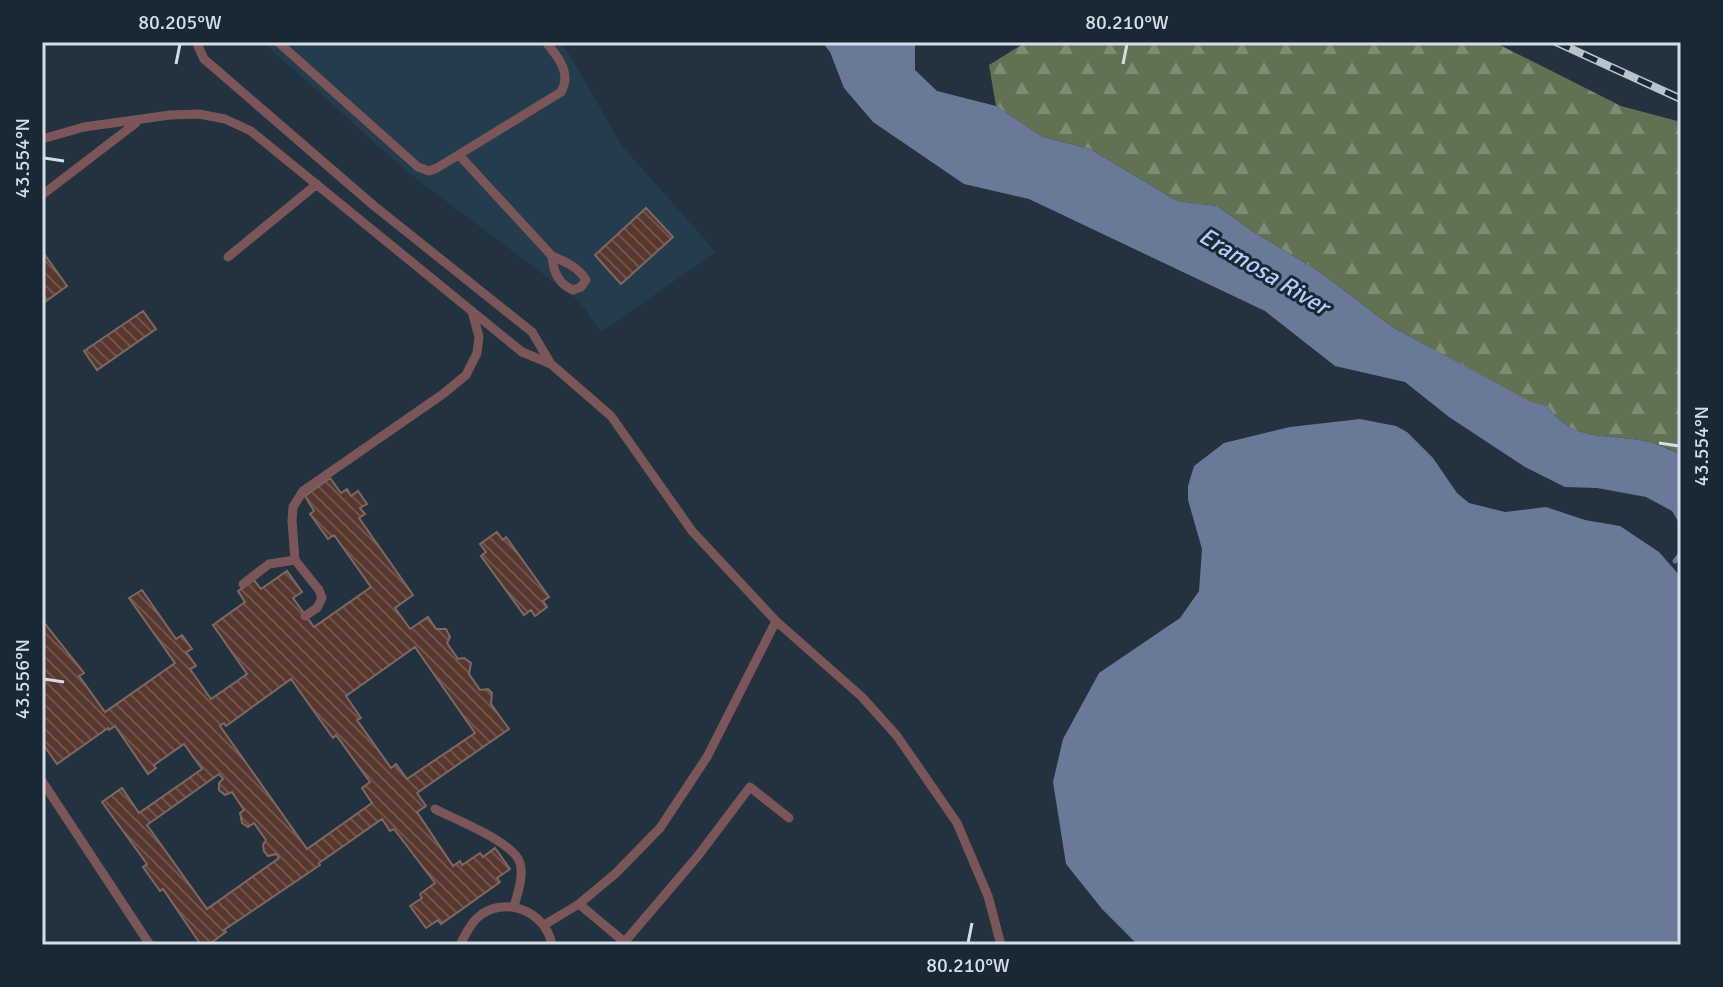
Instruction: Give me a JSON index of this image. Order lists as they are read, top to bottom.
{
  "water": ["Eramosa River"],
  "coordinates": [
    "80.205°W",
    "80.210°W",
    "43.554°N",
    "43.556°N"
  ]
}
